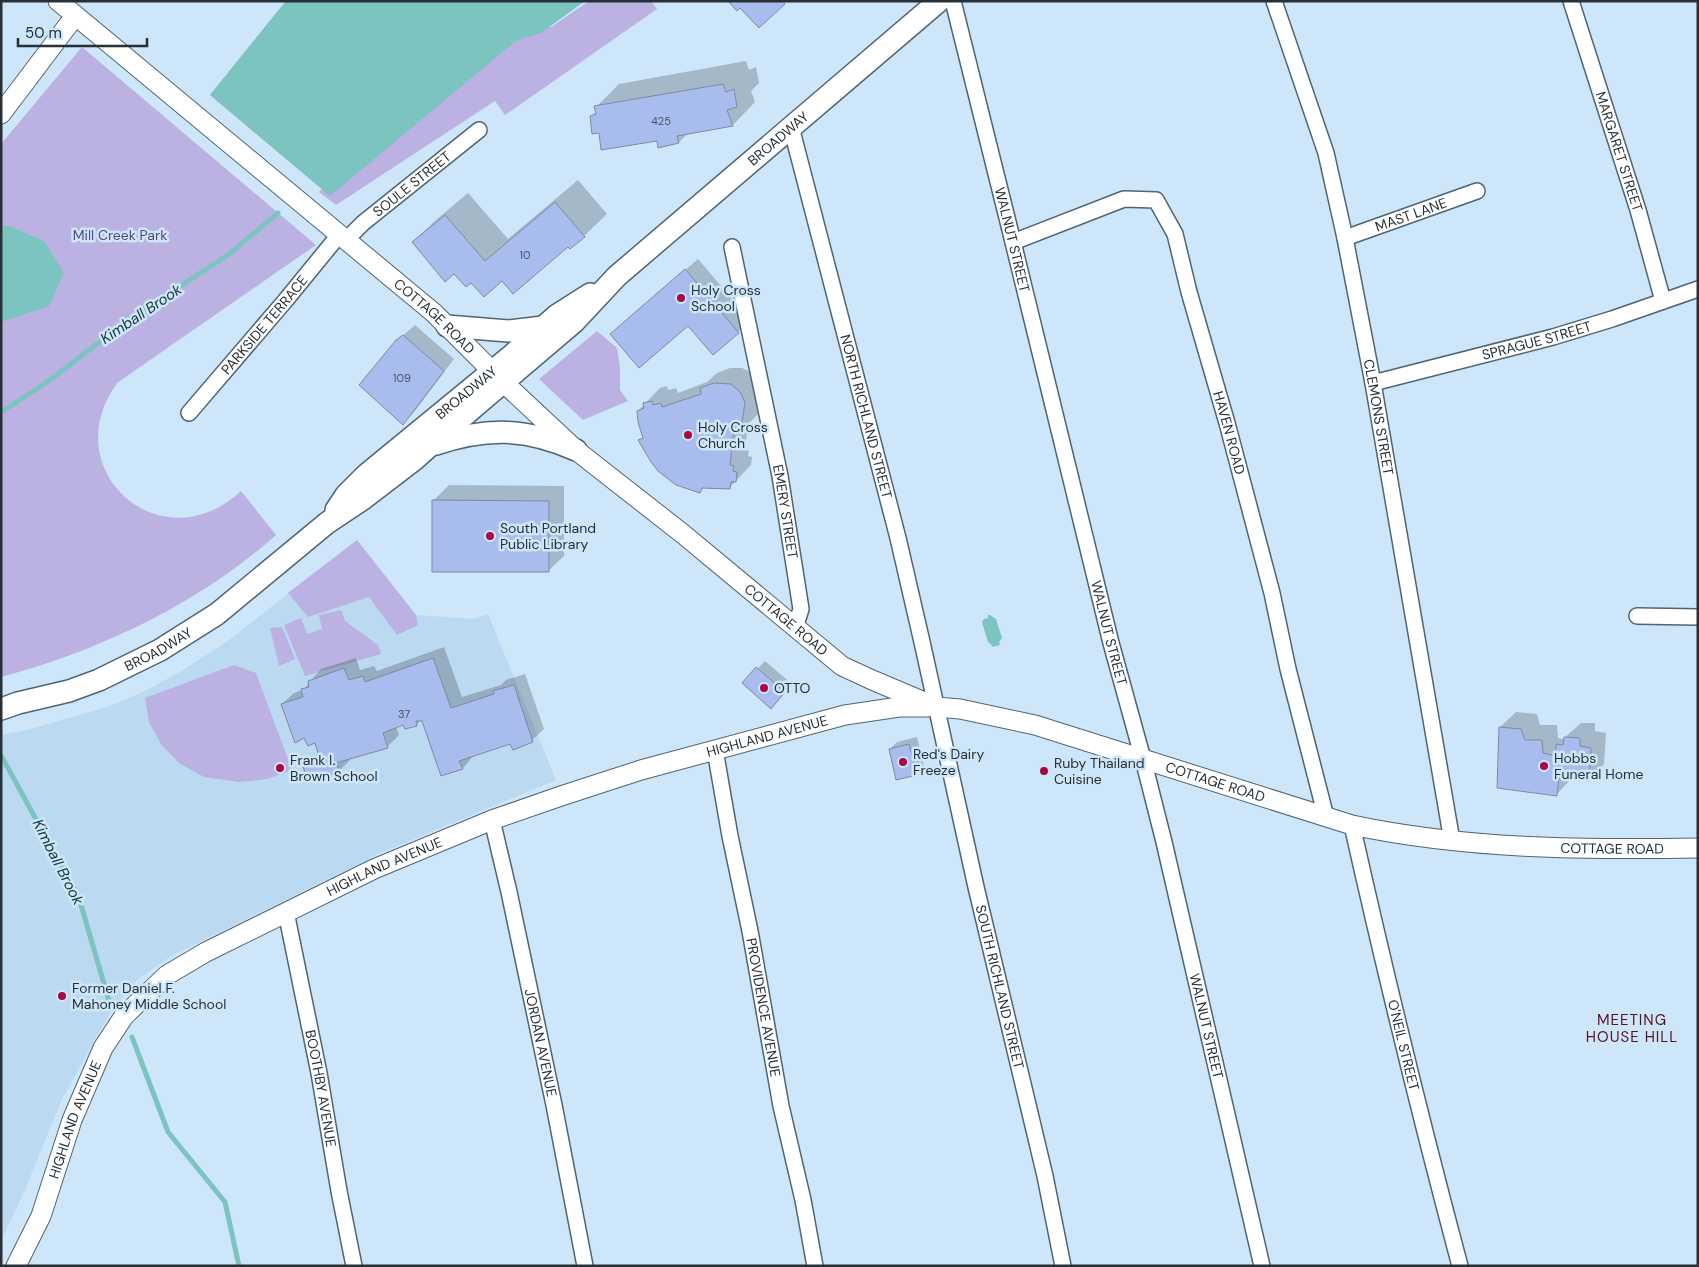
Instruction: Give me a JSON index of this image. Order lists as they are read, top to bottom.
{
  "streets": {
    "main road": ["BROADWAY"],
    "street": [
      "MARGARET STREET",
      "SOULE STREET",
      "MAST LANE",
      "WALNUT STREET",
      "COTTAGE ROAD",
      "PARKSIDE TERRACE",
      "SPRAGUE STREET",
      "NORTH RICHLAND STREET",
      "CLEMONS STREET",
      "HAVEN ROAD",
      "EMERY STREET",
      "HIGHLAND AVENUE",
      "SOUTH RICHLAND STREET",
      "PROVIDENCE AVENUE",
      "JORDAN AVENUE",
      "O'NEIL STREET",
      "BOOTHBY AVENUE"
    ]
  },
  "crossings": [
    ["BROADWAY", "COTTAGE ROAD"],
    ["BROADWAY", "NORTH RICHLAND STREET"],
    ["MARGARET STREET", "SPRAGUE STREET"],
    ["SOULE STREET", "COTTAGE ROAD"],
    ["SOULE STREET", "PARKSIDE TERRACE"],
    ["MAST LANE", "CLEMONS STREET"],
    ["WALNUT STREET", "COTTAGE ROAD"],
    ["WALNUT STREET", "HAVEN ROAD"],
    ["COTTAGE ROAD", "PARKSIDE TERRACE"],
    ["COTTAGE ROAD", "NORTH RICHLAND STREET"],
    ["COTTAGE ROAD", "CLEMONS STREET"],
    ["COTTAGE ROAD", "HAVEN ROAD"],
    ["COTTAGE ROAD", "EMERY STREET"],
    ["COTTAGE ROAD", "HIGHLAND AVENUE"],
    ["COTTAGE ROAD", "SOUTH RICHLAND STREET"],
    ["COTTAGE ROAD", "O'NEIL STREET"],
    ["SPRAGUE STREET", "CLEMONS STREET"],
    ["NORTH RICHLAND STREET", "HIGHLAND AVENUE"],
    ["NORTH RICHLAND STREET", "SOUTH RICHLAND STREET"],
    ["HIGHLAND AVENUE", "SOUTH RICHLAND STREET"],
    ["HIGHLAND AVENUE", "PROVIDENCE AVENUE"],
    ["HIGHLAND AVENUE", "JORDAN AVENUE"],
    ["HIGHLAND AVENUE", "BOOTHBY AVENUE"]
  ],
  "districts": ["MEETING HOUSE HILL"],
  "water": ["Kimball Brook"],
  "parks": ["Mill Creek Park"],
  "places": [
    "Holy Cross School",
    "Holy Cross Church",
    "South Portland Public Library",
    "OTTO",
    "Red's Dairy Freeze",
    "Hobbs Funeral Home",
    "Frank I. Brown School",
    "Ruby Thailand Cuisine",
    "Former Daniel F. Mahoney Middle School"
  ],
  "house_numbers": [
    "425",
    "10",
    "109",
    "37"
  ],
  "scale_bar": "50 m"
}
